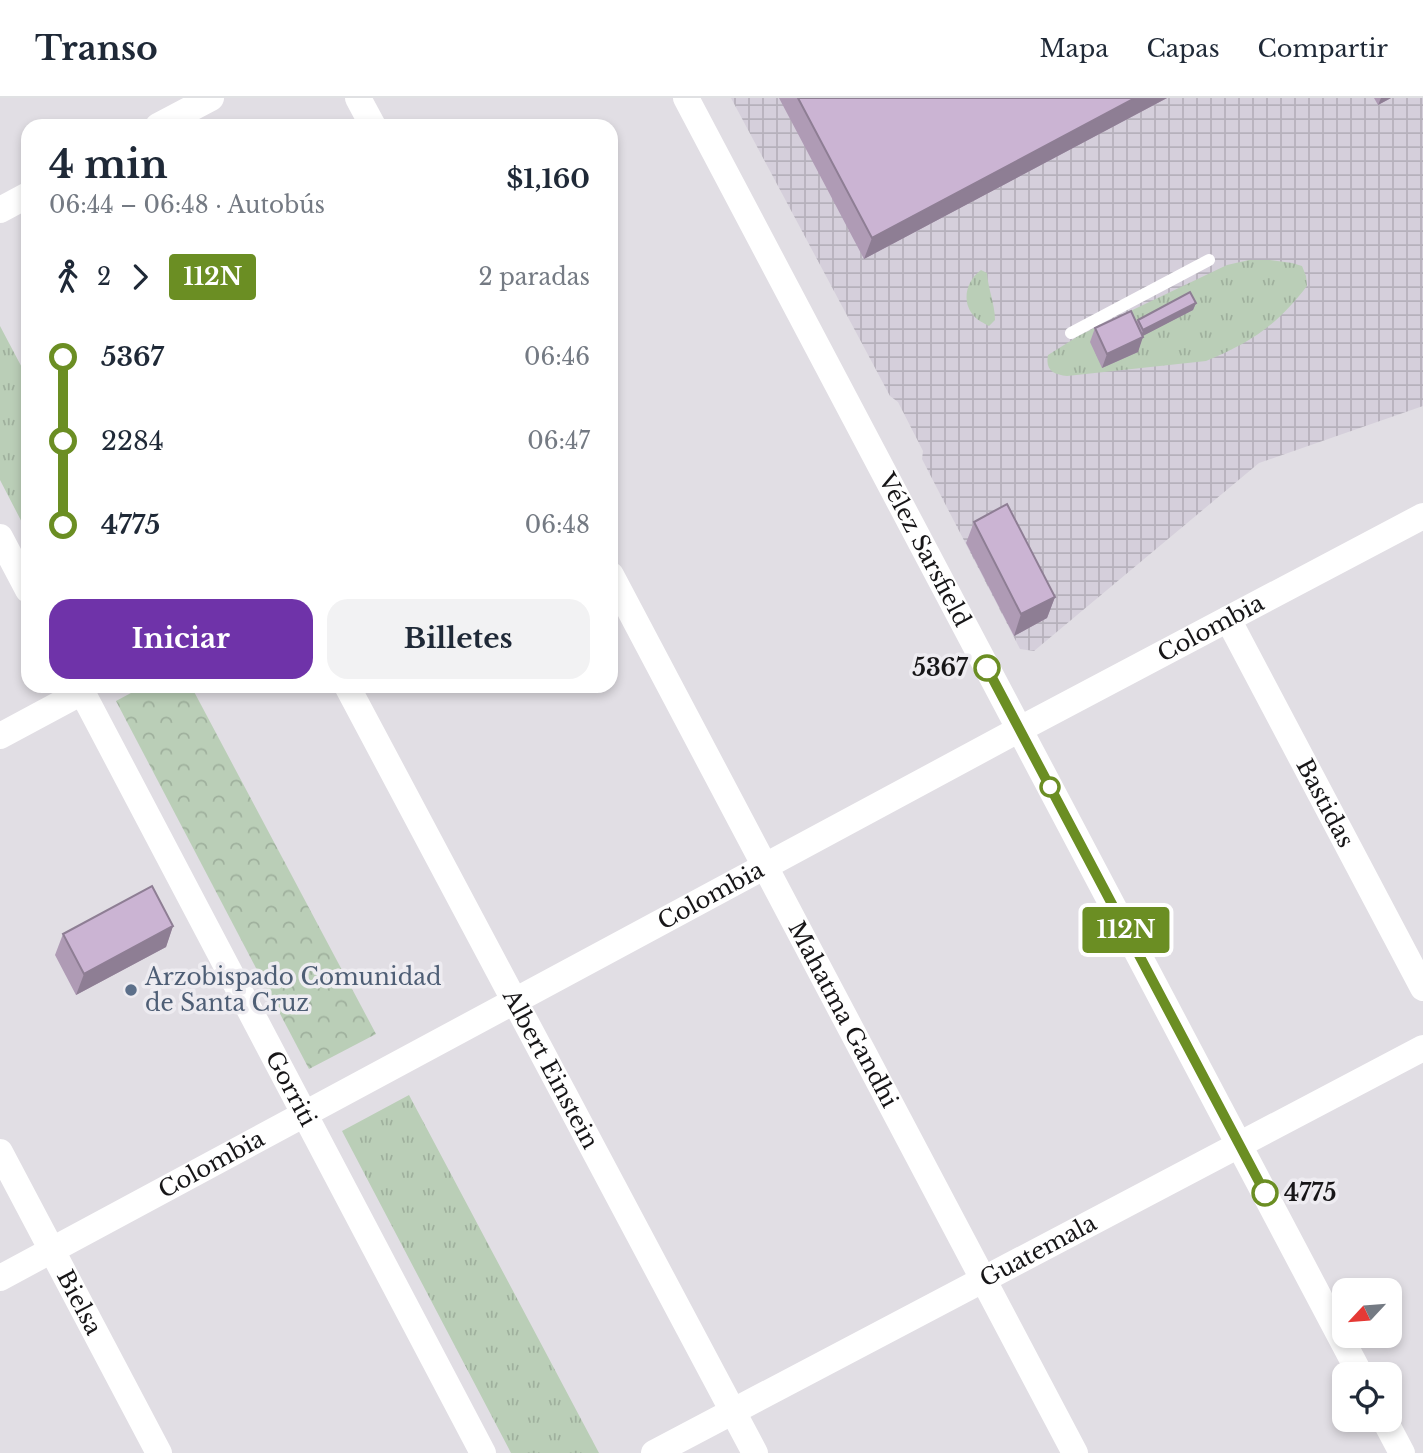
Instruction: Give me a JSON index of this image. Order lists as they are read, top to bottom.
{
  "streets": {
    "street": [
      "Vélez Sarsfield",
      "Colombia",
      "Bastidas",
      "Mahatma Gandhi",
      "Albert Einstein",
      "Gorriti",
      "Guatemala",
      "Bielsa"
    ]
  },
  "crossings": [
    ["Vélez Sarsfield", "Colombia"],
    ["Vélez Sarsfield", "Guatemala"],
    ["Colombia", "Bastidas"],
    ["Colombia", "Mahatma Gandhi"],
    ["Colombia", "Albert Einstein"],
    ["Colombia", "Gorriti"],
    ["Colombia", "Bielsa"],
    ["Mahatma Gandhi", "Guatemala"],
    ["Albert Einstein", "Guatemala"]
  ],
  "places": ["5367", "Arzobispado Comunidad de Santa Cruz", "4775"],
  "lines": ["bus line 112N"],
  "north": "bottom left",
  "page": {
    "header": "Transo",
    "nav": ["Mapa", "Capas", "Compartir"],
    "on_map": "112N",
    "heading": ["4 min", "06:44 – 06:48 · Autobús", "$1,160"],
    "legs": ["2", "112N", "2 paradas"],
    "list": [
      {
        "name": "5367",
        "value": "06:46"
      },
      {
        "name": "2284",
        "value": "06:47"
      },
      {
        "name": "4775",
        "value": "06:48"
      }
    ],
    "buttons": ["Iniciar", "Billetes"]
  }
}
